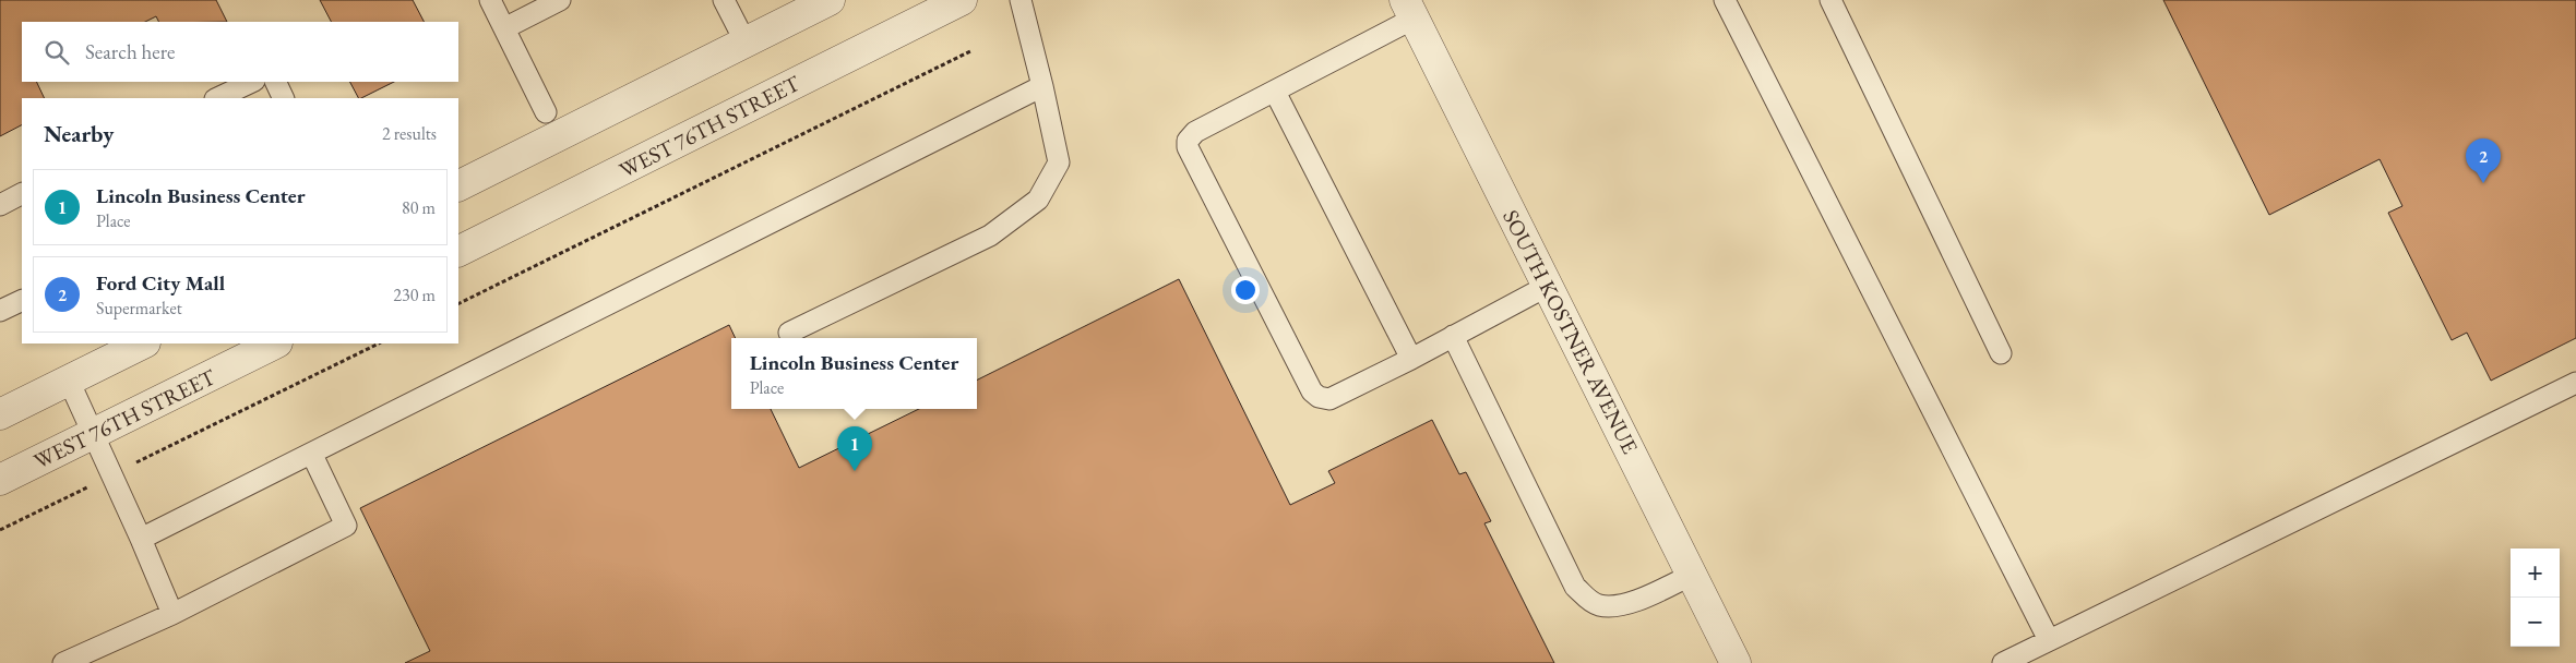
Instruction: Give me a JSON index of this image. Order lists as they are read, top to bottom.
{
  "streets": {
    "street": ["WEST 76TH STREET", "SOUTH KOSTNER AVENUE"]
  },
  "page": {
    "search": "Search here",
    "heading": ["Nearby", "2 results"],
    "pins": ["2", "1"],
    "list": [
      {
        "mark": "1",
        "name": "Lincoln Business Center",
        "note": "Place",
        "value": "80 m"
      },
      {
        "mark": "2",
        "name": "Ford City Mall",
        "note": "Supermarket",
        "value": "230 m"
      }
    ],
    "popup": ["Lincoln Business Center", "Place"],
    "map_buttons": ["+", "−"]
  }
}
